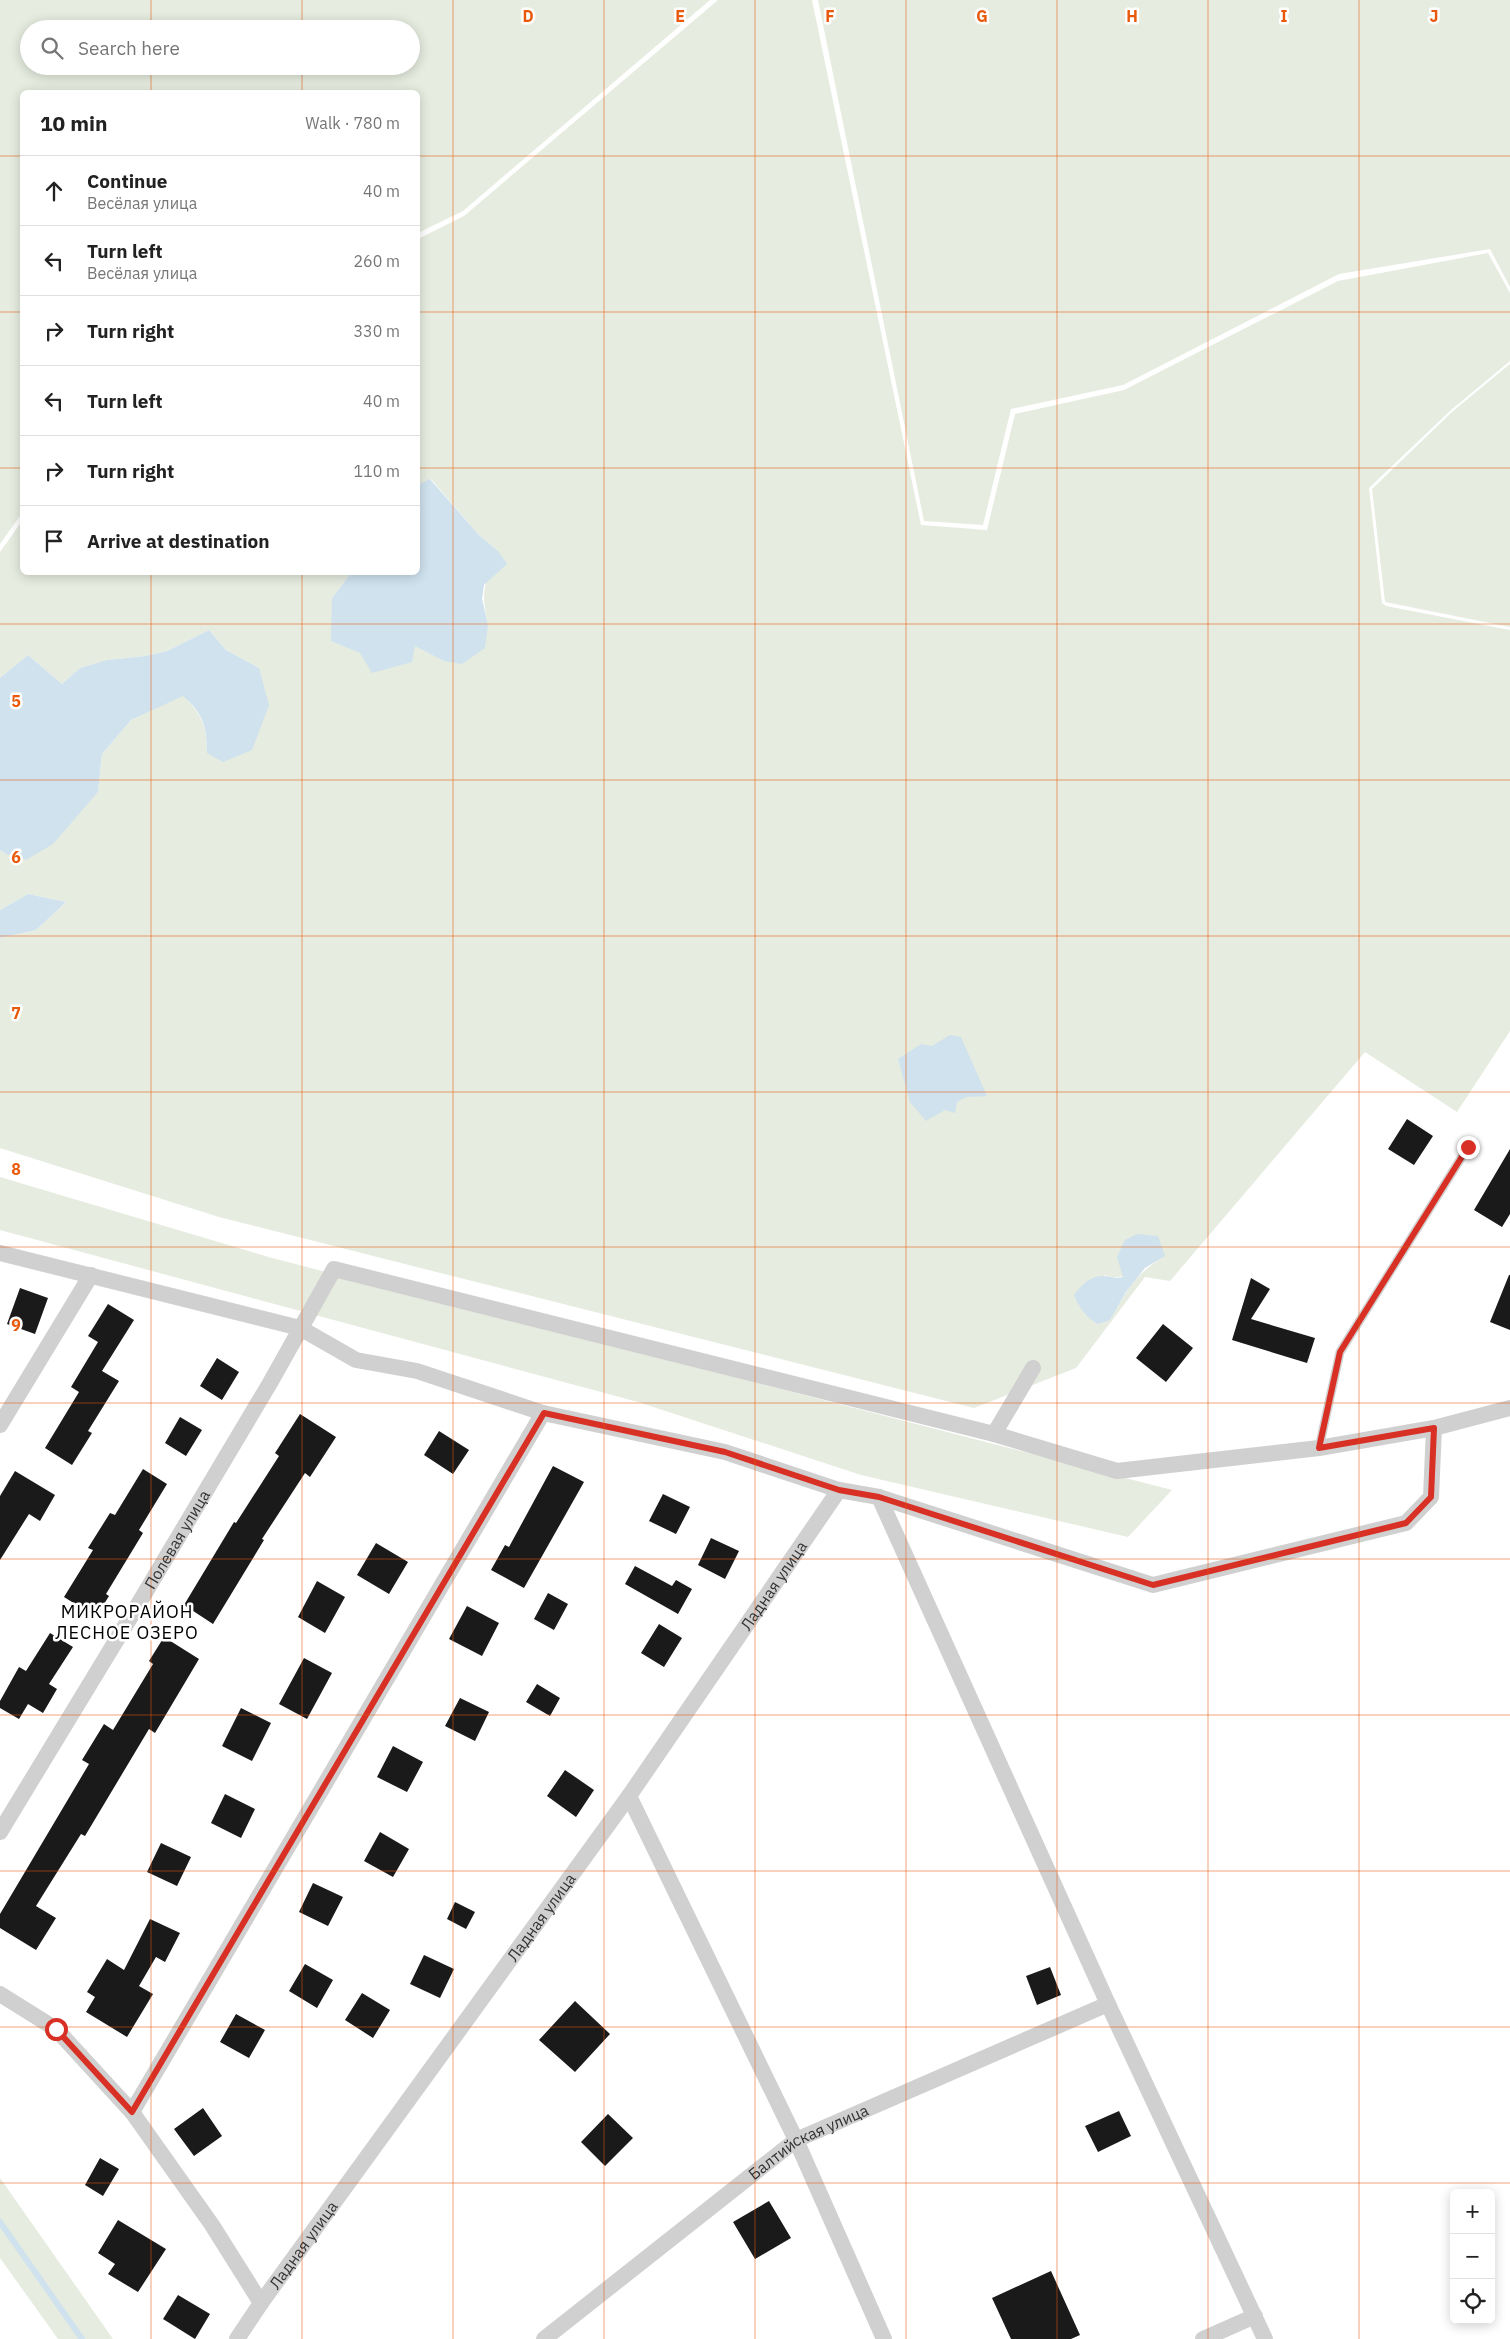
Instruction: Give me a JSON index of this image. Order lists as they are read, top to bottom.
{
  "streets": {
    "street": ["Полевая улица", "Ладная улица", "Балтийская улица"]
  },
  "districts": ["МИКРОРАЙОН ЛЕСНОЕ ОЗЕРО"],
  "page": {
    "search": "Search here",
    "heading": ["10 min", "Walk · 780 m"],
    "list": [
      ["Continue", "Весёлая улица", "40 m"],
      ["Turn left", "Весёлая улица", "260 m"],
      ["Turn right", "330 m"],
      ["Turn left", "40 m"],
      ["Turn right", "110 m"],
      "Arrive at destination"
    ],
    "map_buttons": ["+", "−"]
  },
  "grid": {
    "columns": [
      "D",
      "E",
      "F",
      "G",
      "H",
      "I",
      "J"
    ],
    "rows": [
      "5",
      "6",
      "7",
      "8",
      "9"
    ]
  }
}
